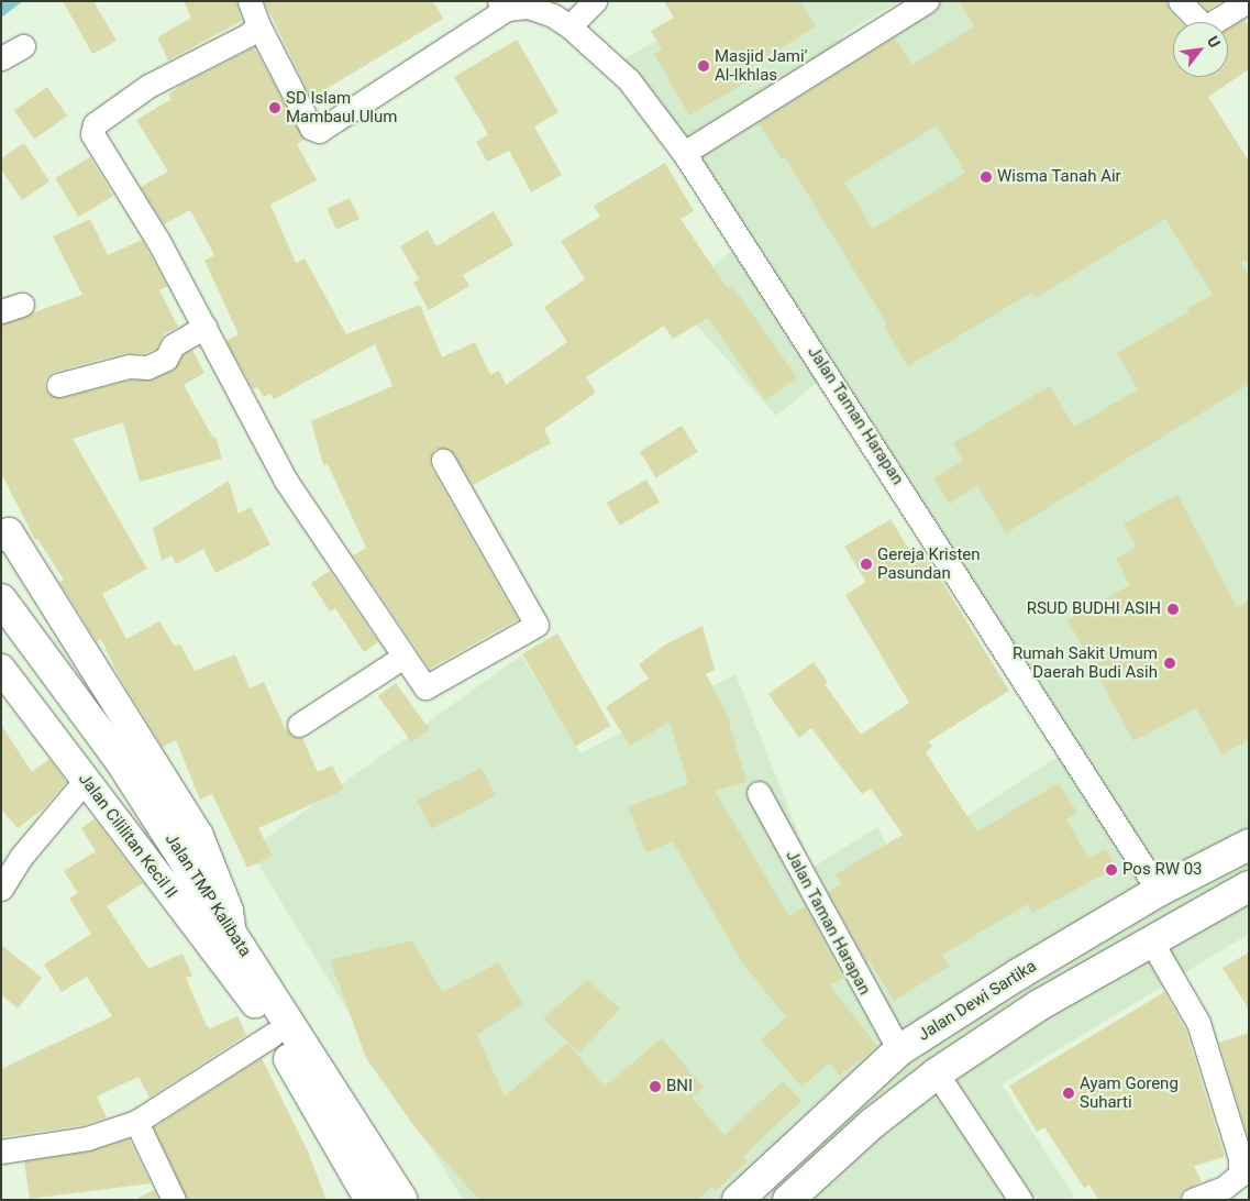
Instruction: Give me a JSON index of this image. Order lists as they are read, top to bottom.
{
  "streets": {
    "main road": ["Jalan TMP Kalibata", "Jalan Dewi Sartika"],
    "street": ["Jalan Taman Harapan", "Jalan Cililitan Kecil II"]
  },
  "crossings": [
    ["Jalan Taman Harapan", "Jalan Dewi Sartika"],
    ["Jalan Cililitan Kecil II", "Jalan TMP Kalibata"]
  ],
  "places": [
    "Masjid Jami' Al-Ikhlas",
    "SD Islam Mambaul Ulum",
    "Wisma Tanah Air",
    "Gereja Kristen Pasundan",
    "RSUD BUDHI ASIH",
    "Rumah Sakit Umum Daerah Budi Asih",
    "Pos RW 03",
    "BNI",
    "Ayam Goreng Suharti"
  ],
  "north": "top right"
}
